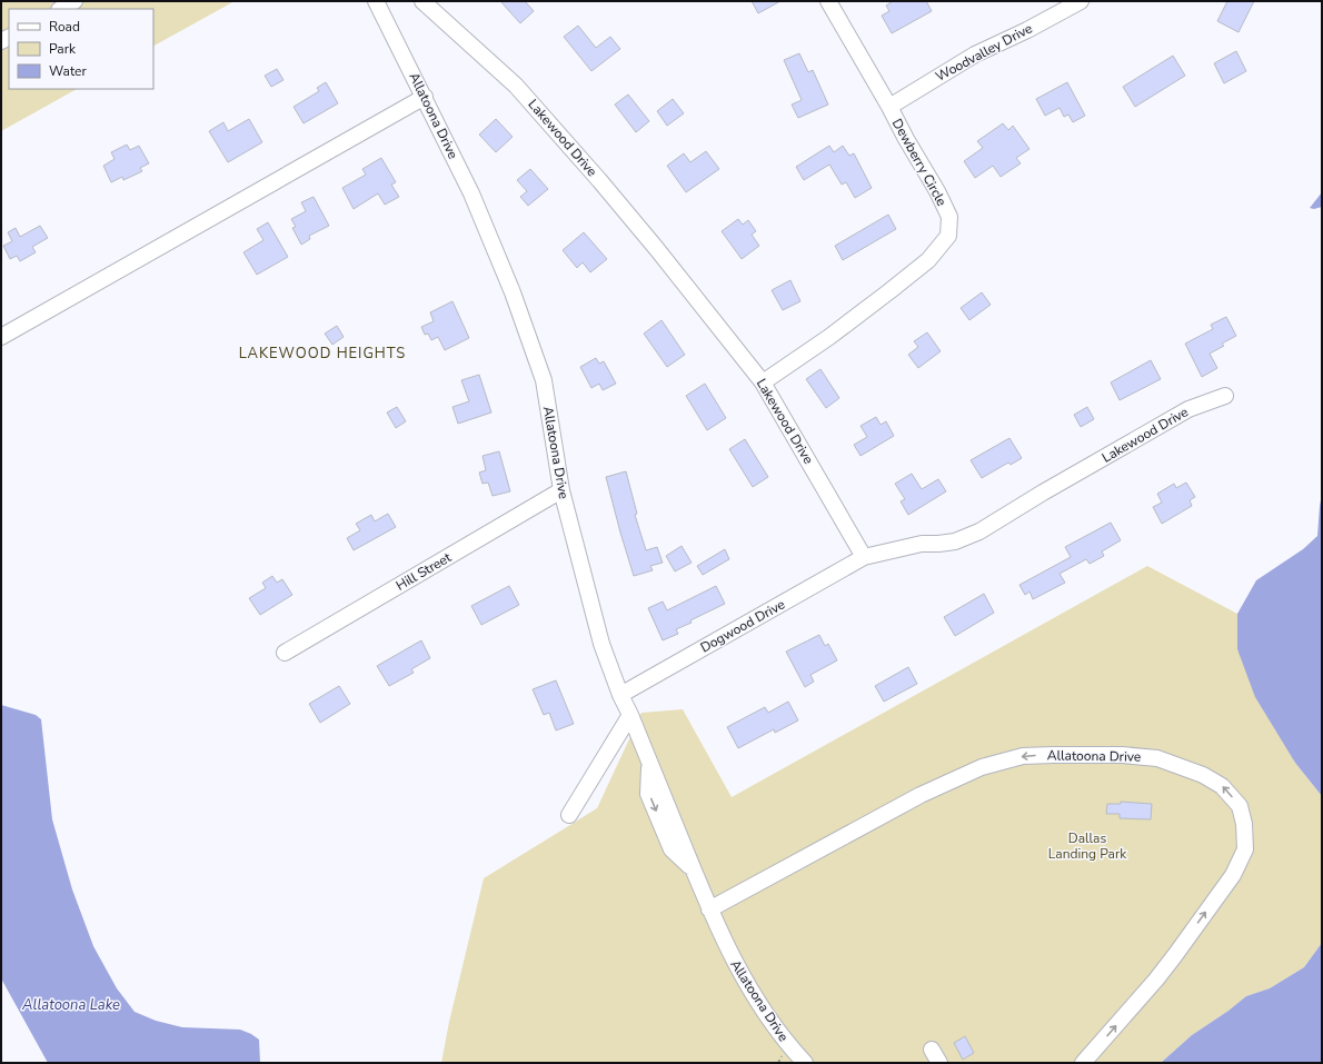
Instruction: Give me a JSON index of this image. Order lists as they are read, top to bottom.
{
  "streets": {
    "street": [
      "Woodvalley Drive",
      "Allatoona Drive",
      "Lakewood Drive",
      "Dewberry Circle",
      "Hill Street",
      "Dogwood Drive"
    ]
  },
  "crossings": [
    ["Woodvalley Drive", "Dewberry Circle"],
    ["Allatoona Drive", "Hill Street"],
    ["Allatoona Drive", "Dogwood Drive"],
    ["Lakewood Drive", "Dewberry Circle"],
    ["Lakewood Drive", "Dogwood Drive"]
  ],
  "districts": ["LAKEWOOD HEIGHTS"],
  "water": ["Allatoona Lake"],
  "parks": ["Dallas Landing Park"],
  "legend": ["Road", "Park", "Water"]
}
